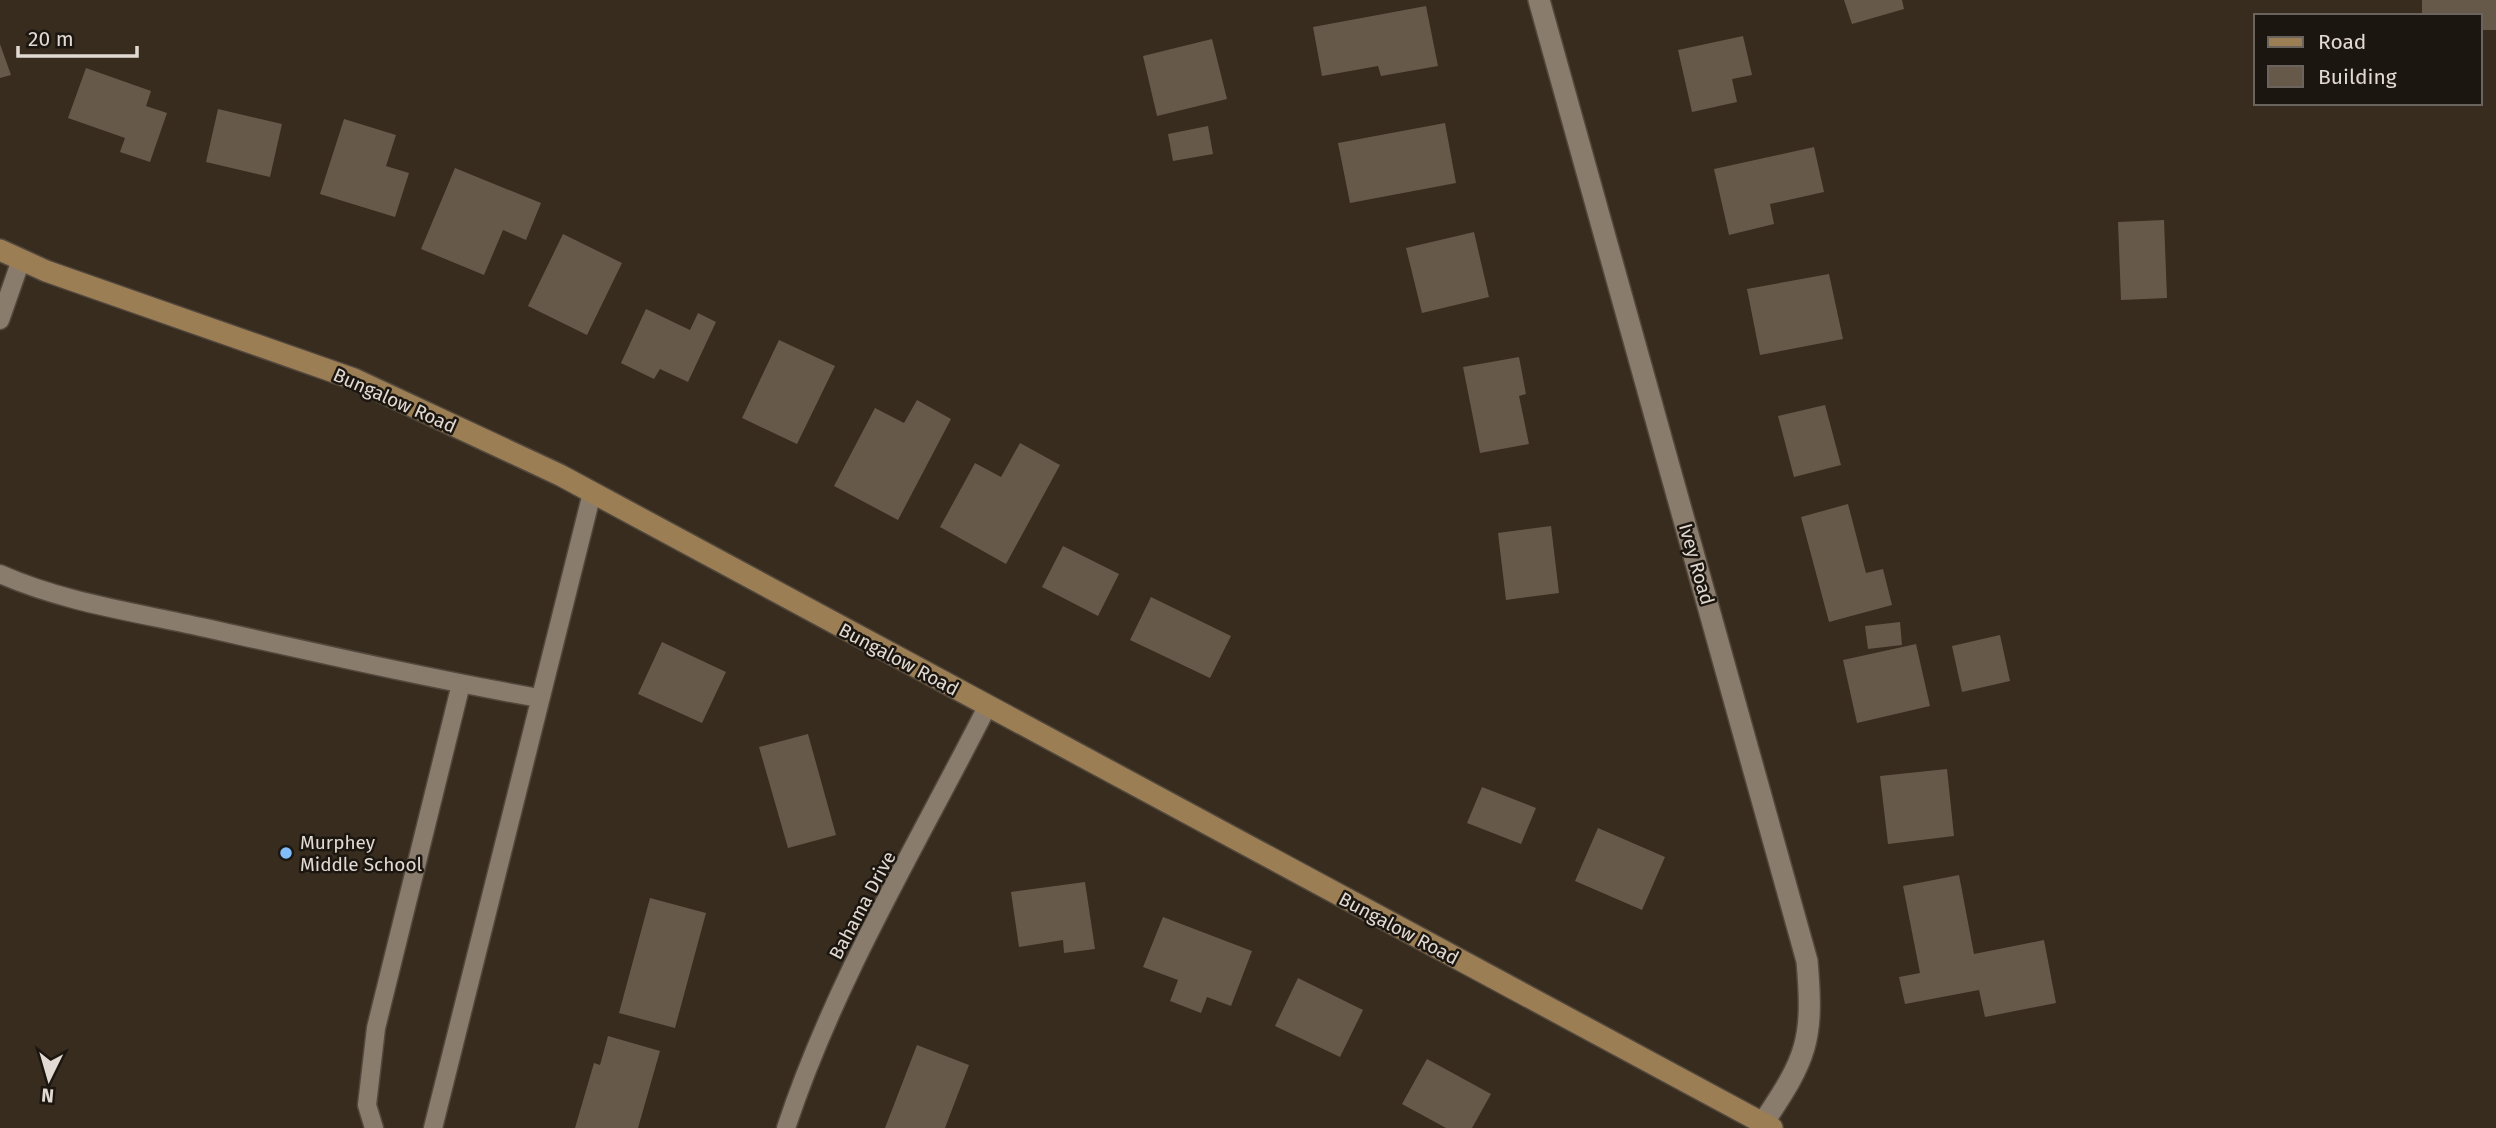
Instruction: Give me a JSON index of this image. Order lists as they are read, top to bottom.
{
  "streets": {
    "street": ["Bungalow Road", "Ivey Road"],
    "lane": ["Bahama Drive"]
  },
  "crossings": [
    ["Bungalow Road", "Ivey Road"],
    ["Bungalow Road", "Bahama Drive"]
  ],
  "places": ["Murphey Middle School"],
  "legend": ["Road", "Building"],
  "scale_bar": "20 m",
  "north": "bottom"
}
